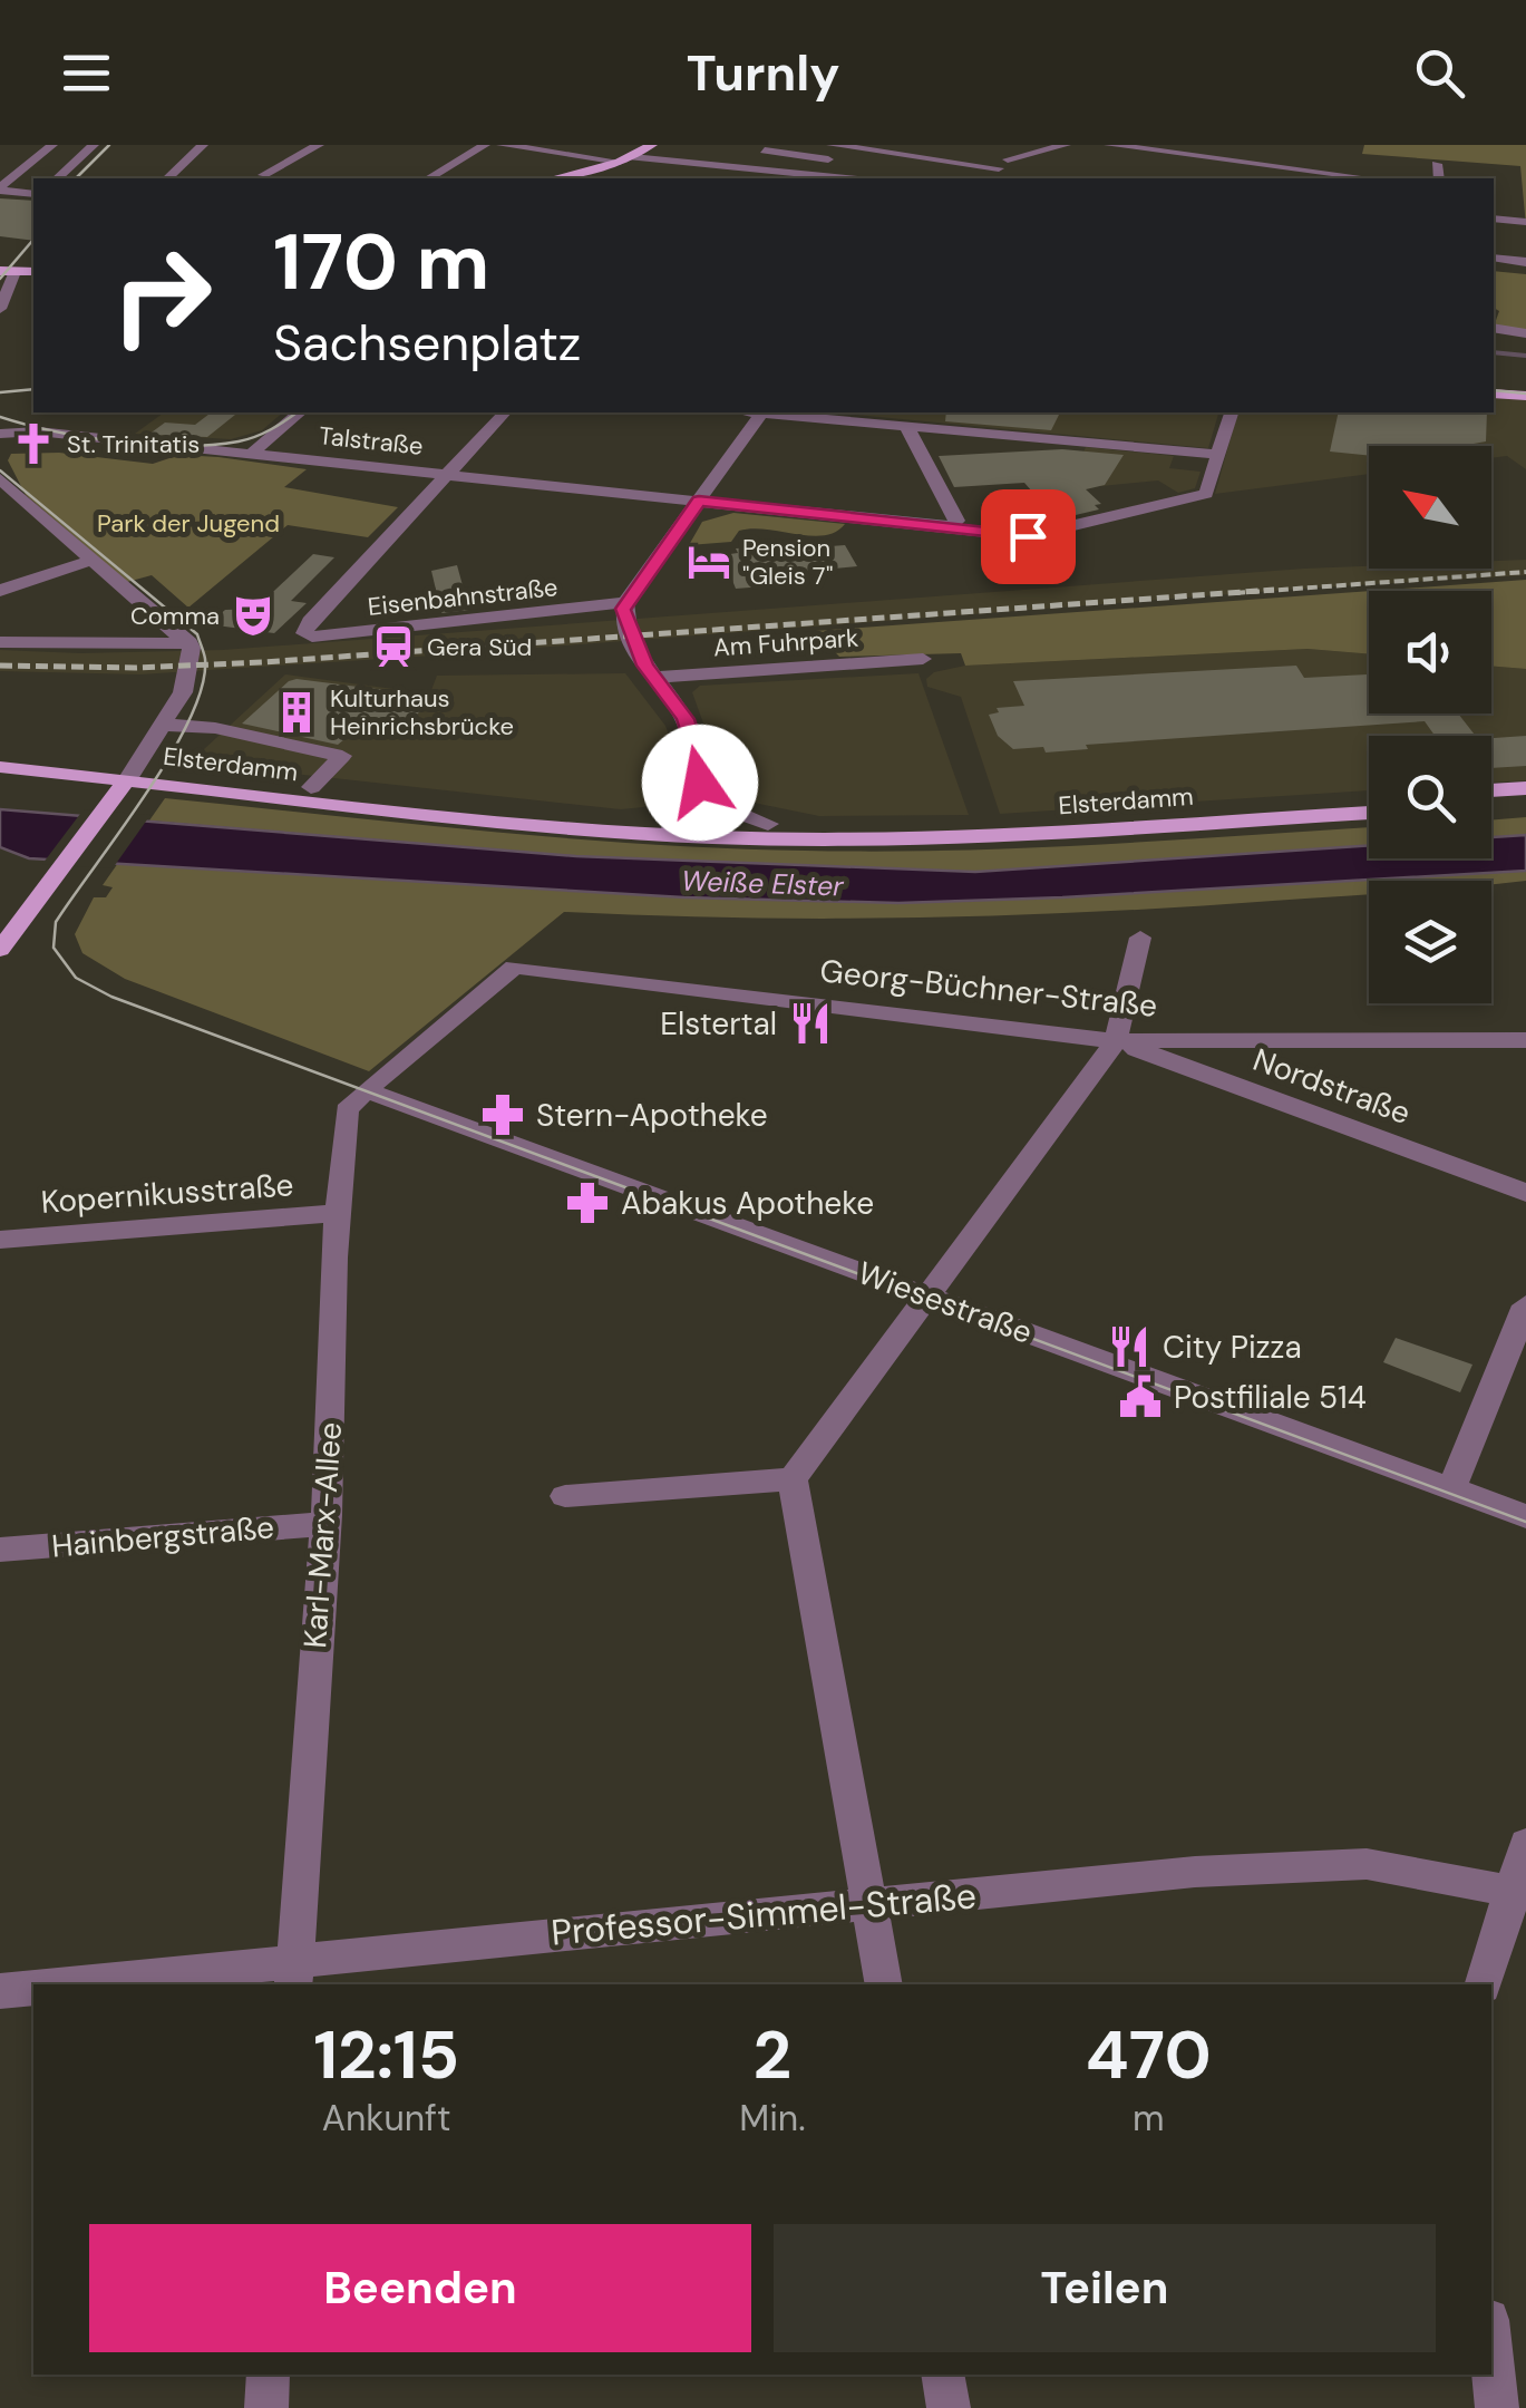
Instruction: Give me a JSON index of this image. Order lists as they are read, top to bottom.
{
  "streets": {
    "main road": ["Elsterdamm"],
    "street": [
      "Talstraße",
      "Eisenbahnstraße",
      "Am Fuhrpark",
      "Georg-Büchner-Straße",
      "Nordstraße",
      "Kopernikusstraße",
      "Wiesestraße",
      "Karl-Marx-Allee",
      "Hainbergstraße",
      "Professor-Simmel-Straße"
    ]
  },
  "crossings": [
    ["Talstraße", "Eisenbahnstraße"],
    ["Georg-Büchner-Straße", "Nordstraße"],
    ["Georg-Büchner-Straße", "Wiesestraße"],
    ["Georg-Büchner-Straße", "Karl-Marx-Allee"],
    ["Kopernikusstraße", "Karl-Marx-Allee"],
    ["Wiesestraße", "Karl-Marx-Allee"],
    ["Karl-Marx-Allee", "Hainbergstraße"],
    ["Karl-Marx-Allee", "Professor-Simmel-Straße"]
  ],
  "water": ["Weiße Elster"],
  "parks": ["Park der Jugend"],
  "places": {
    "church": ["St. Trinitatis"],
    "hotel": ["Pension \"Gleis 7\""],
    "theatre": ["Comma"],
    "station": ["Gera Süd"],
    "building": ["Kulturhaus Heinrichsbrücke"],
    "restaurant": ["Elstertal", "City Pizza"],
    "pharmacy": ["Stern-Apotheke", "Abakus Apotheke"],
    "public building": ["Postfiliale 514"]
  },
  "north": "top left",
  "page": {
    "header": "Turnly",
    "turn": ["170 m", "Sachsenplatz"],
    "eta": [
      "12:15",
      "Ankunft",
      "2",
      "Min.",
      "470",
      "m"
    ],
    "buttons": ["Beenden", "Teilen"]
  }
}
